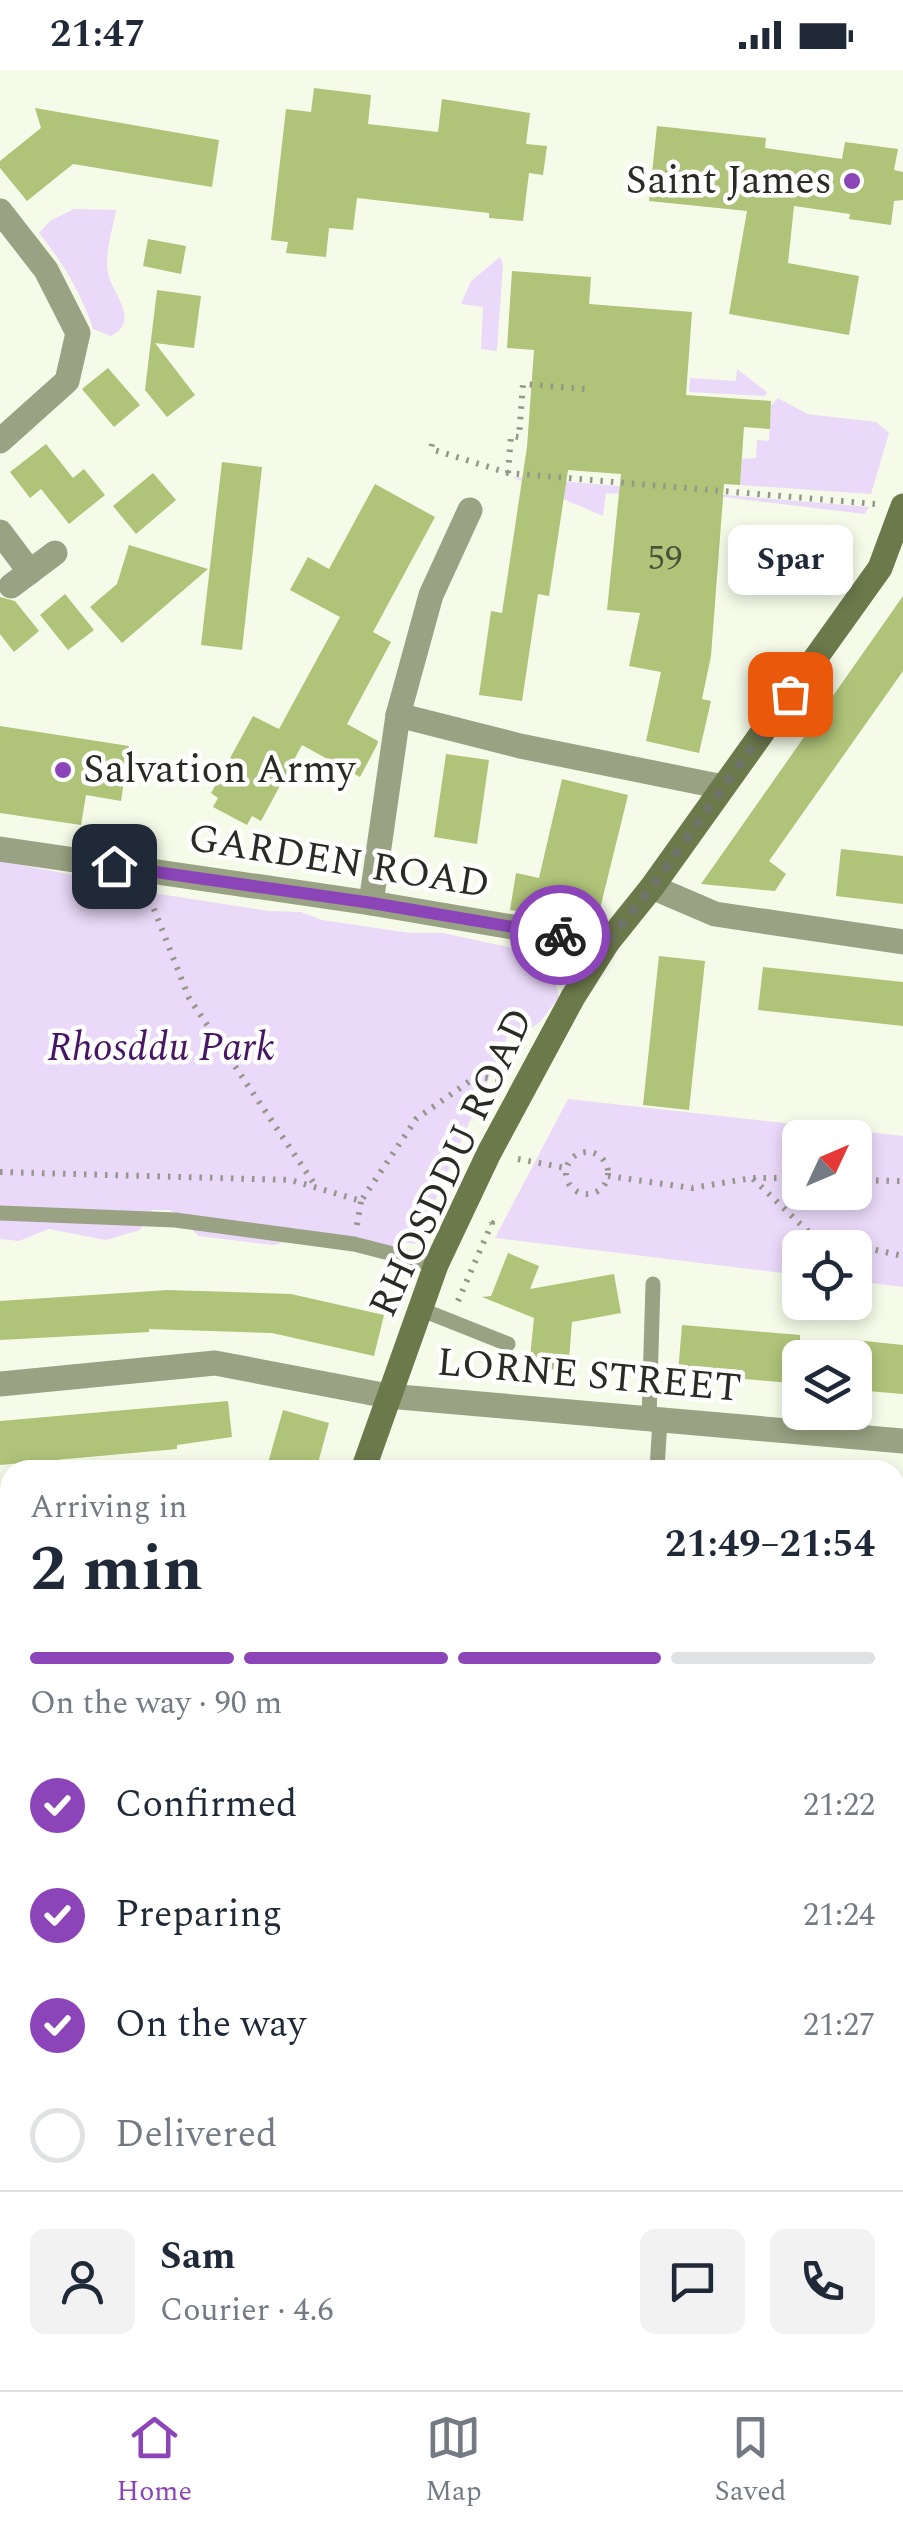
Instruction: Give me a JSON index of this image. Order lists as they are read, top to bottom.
{
  "streets": {
    "main road": ["RHOSDDU ROAD"],
    "street": ["GARDEN ROAD", "LORNE STREET"]
  },
  "crossings": [
    ["GARDEN ROAD", "RHOSDDU ROAD"],
    ["RHOSDDU ROAD", "LORNE STREET"]
  ],
  "parks": ["Rhosddu Park"],
  "places": ["Saint James", "Spar", "Salvation Army"],
  "house_numbers": ["59"],
  "north": "top right",
  "page": {
    "status": "21:47",
    "bubble": "Spar",
    "heading": ["2 min", "Arriving in", "21:49–21:54"],
    "panel": ["Sam", "Courier · 4.6"],
    "bar": "On the way · 90 m",
    "list": [
      ["Confirmed", "21:22"],
      ["Preparing", "21:24"],
      ["On the way", "21:27"],
      "Delivered"
    ],
    "tabs": ["Home", "Map", "Saved"]
  }
}
